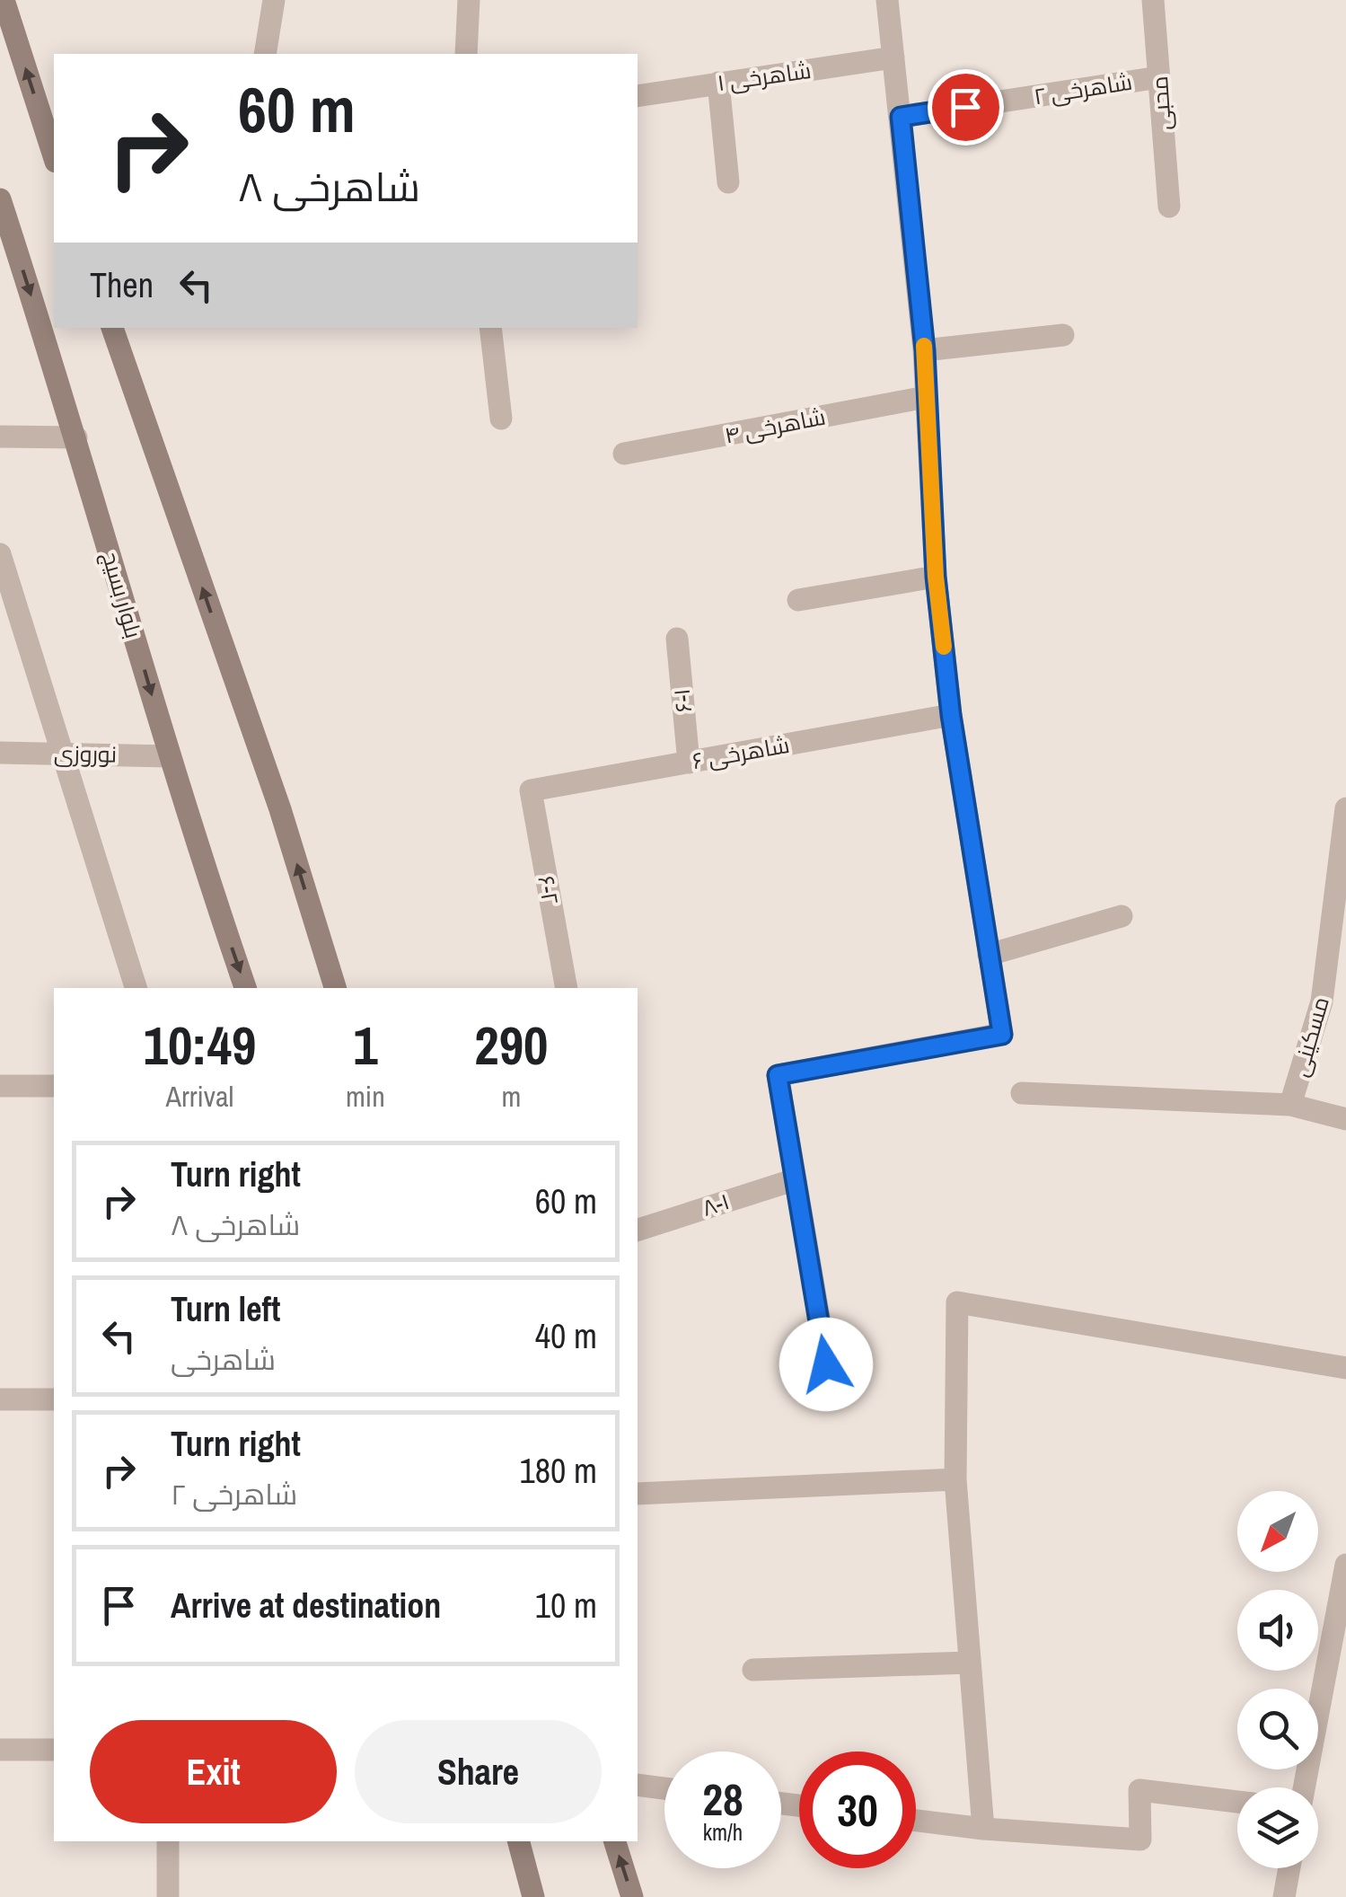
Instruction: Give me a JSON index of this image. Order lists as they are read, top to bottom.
{
  "streets": {
    "main road": ["بلوار بسیج"],
    "street": [
      "شاهرخی ۱",
      "شاهرخی ۲",
      "محبی",
      "شاهرخی ۴",
      "۶-۱",
      "شاهرخی ۶",
      "نوروزی",
      "۶-۲",
      "مسکینی",
      "۸-۱"
    ]
  },
  "crossings": [
    ["شاهرخی ۲", "محبی"],
    ["بلوار بسیج", "نوروزی"],
    ["۶-۱", "شاهرخی ۶"],
    ["شاهرخی ۶", "۶-۲"]
  ],
  "north": "bottom left",
  "page": {
    "turn": ["60 m", "شاهرخی ۸"],
    "then": "Then",
    "eta": [
      "10:49",
      "Arrival",
      "1",
      "min",
      "290",
      "m"
    ],
    "list": [
      {
        "name": "Turn right",
        "note": "شاهرخی ۸",
        "value": "60 m"
      },
      {
        "name": "Turn left",
        "note": "شاهرخی",
        "value": "40 m"
      },
      {
        "name": "Turn right",
        "note": "شاهرخی ۲",
        "value": "180 m"
      },
      {
        "name": "Arrive at destination",
        "value": "10 m"
      }
    ],
    "buttons": ["Exit", "Share"],
    "speed": "28 km/h",
    "limit": "30"
  }
}
